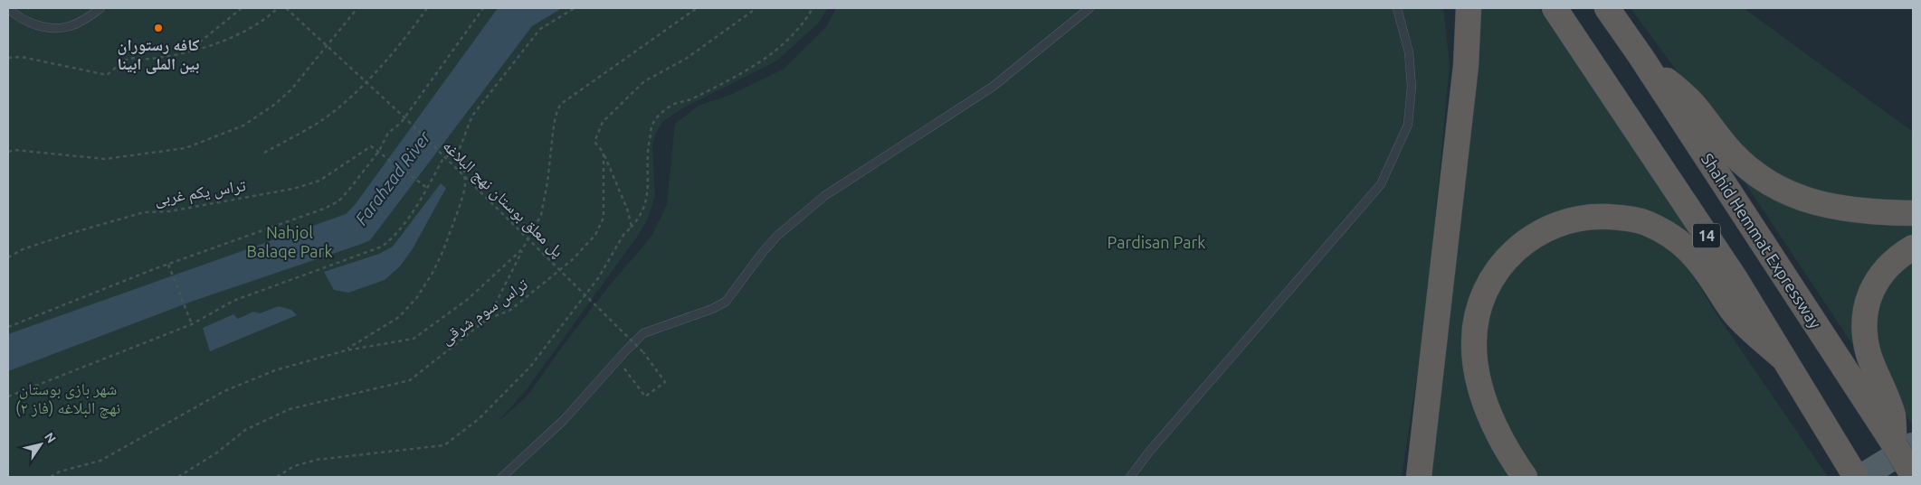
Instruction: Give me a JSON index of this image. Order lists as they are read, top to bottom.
{
  "streets": {
    "highway": ["14", "Shahid Hemmat Expressway"],
    "path": ["تراس یکم غربی", "پل معلق بوستان نهج البلاغه", "تراس سوم شرقی"]
  },
  "water": ["Farahzad River"],
  "parks": ["Nahjol Balaqe Park", "Pardisan Park", "شهر بازی بوستان نهچ البلاغه (فاز ۲)"],
  "places": ["کافه رستوران بین الملی ابینا"],
  "north": "top right"
}
